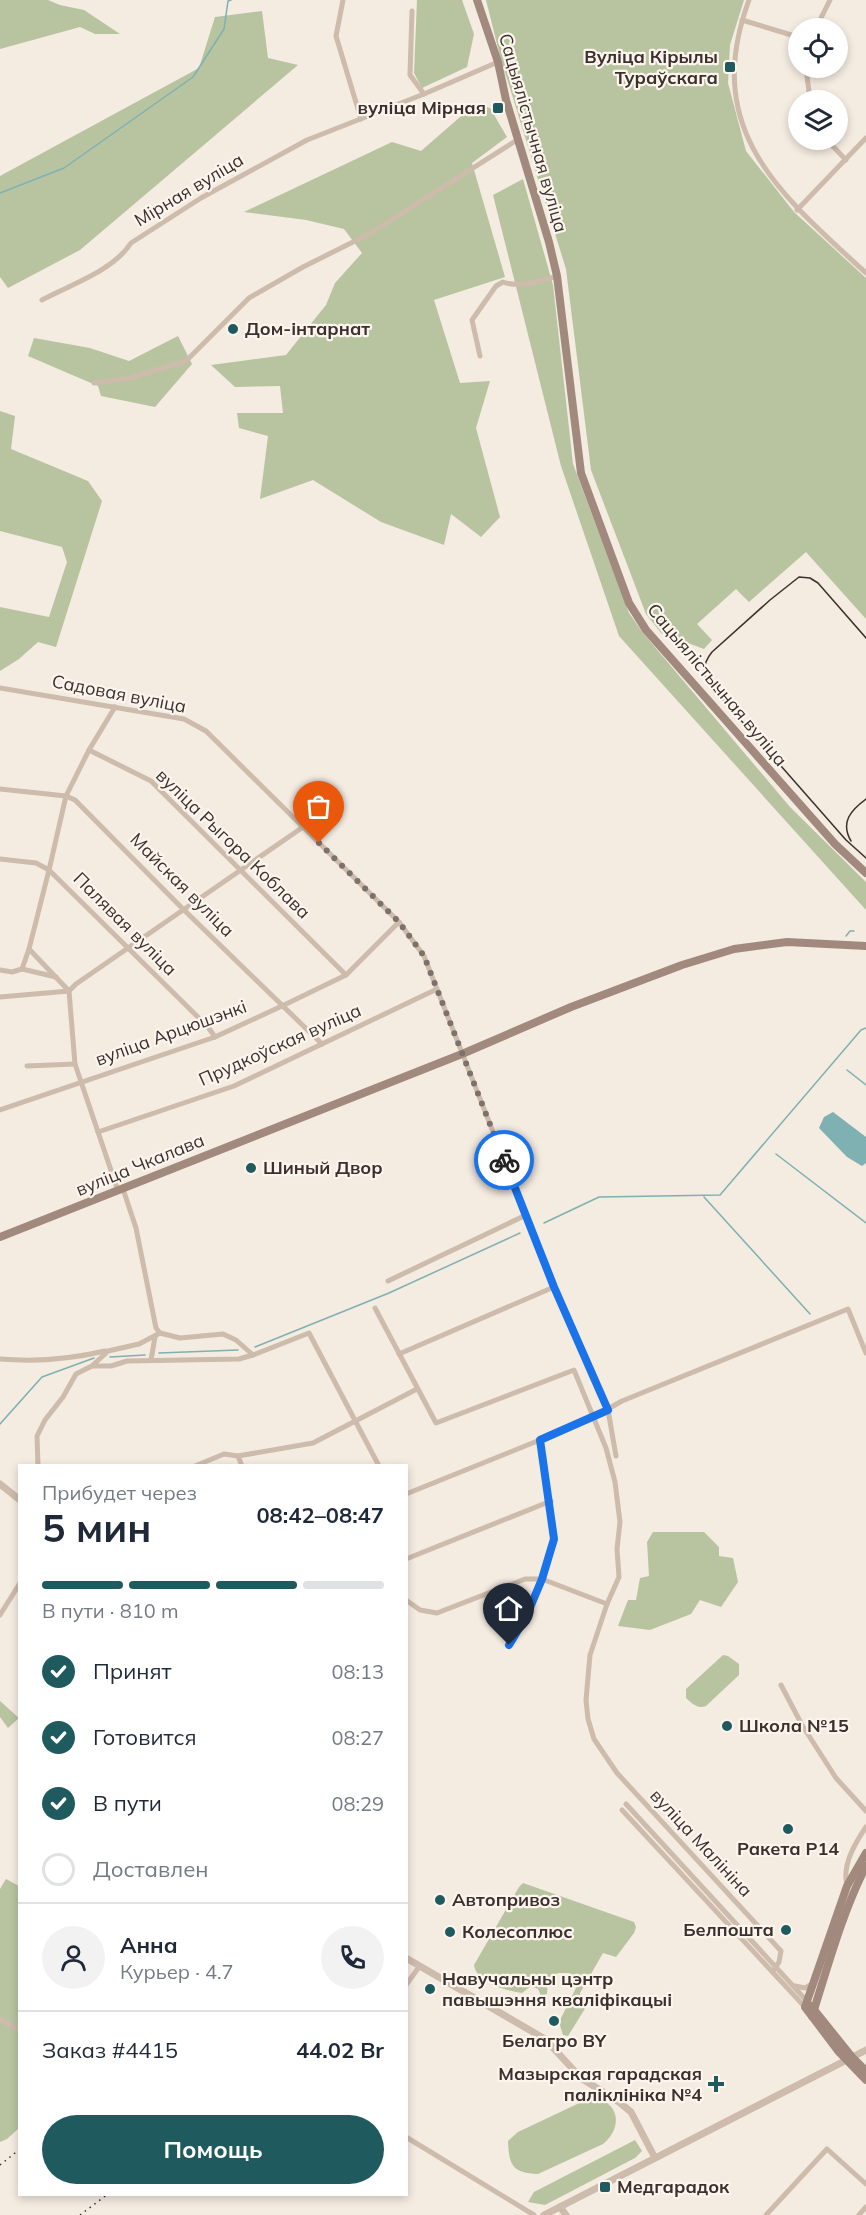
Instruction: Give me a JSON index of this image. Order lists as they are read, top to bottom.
{
  "streets": {
    "main road": ["Сацыялістычная вуліца", "вуліца Чкалава"],
    "street": [
      "Мірная вуліца",
      "Садовая вуліца",
      "вуліца Рыгора Коблава",
      "Майская вуліца",
      "Палявая вуліца",
      "вуліца Арцюшэнкі",
      "Прудкоўская вуліца",
      "вуліца Малініна"
    ]
  },
  "crossings": [
    ["Сацыялістычная вуліца", "Мірная вуліца"],
    ["Садовая вуліца", "вуліца Арцюшэнкі"],
    ["Садовая вуліца", "Прудкоўская вуліца"],
    ["Садовая вуліца", "вуліца Чкалава"],
    ["вуліца Рыгора Коблава", "вуліца Арцюшэнкі"],
    ["Майская вуліца", "вуліца Арцюшэнкі"],
    ["Майская вуліца", "Прудкоўская вуліца"],
    ["Палявая вуліца", "вуліца Арцюшэнкі"]
  ],
  "places": {
    "transit": ["Вуліца Кірылы Тураўскага", "вуліца Мірная", "Медгарадок"],
    "other": [
      "Дом-інтарнат",
      "Шиный Двор",
      "Школа №15",
      "Ракета Р14",
      "Автопривоз",
      "Белпошта",
      "Колесоплюс",
      "Навучальны цэнтр павышэння кваліфікацыі",
      "Белагро BY"
    ],
    "health": ["Мазырская гарадская паліклініка №4"]
  },
  "page": {
    "heading": ["5 мин", "Прибудет через", "08:42–08:47"],
    "panel": [
      "Анна",
      "Курьер · 4.7",
      "Заказ #4415",
      "44.02 Br"
    ],
    "bar": "В пути · 810 m",
    "list": [
      ["Принят", "08:13"],
      ["Готовится", "08:27"],
      ["В пути", "08:29"],
      "Доставлен"
    ],
    "buttons": "Помощь"
  }
}
